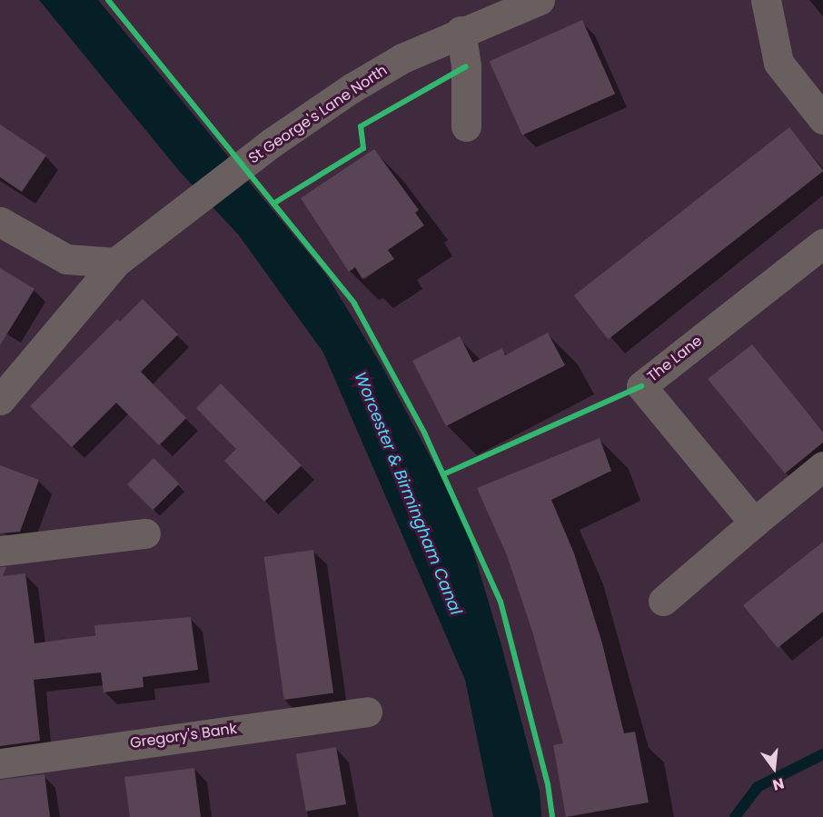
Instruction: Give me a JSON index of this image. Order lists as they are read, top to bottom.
{
  "streets": {
    "street": ["St George's Lane North", "The Lane", "Gregory's Bank"]
  },
  "water": ["Worcester & Birmingham Canal"],
  "north": "bottom"
}
